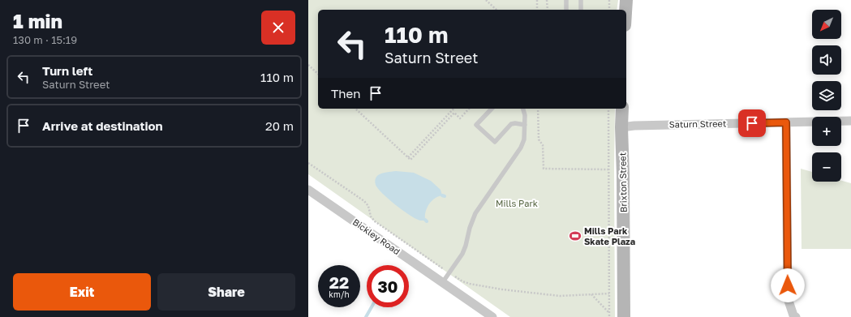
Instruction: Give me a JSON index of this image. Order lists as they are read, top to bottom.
{
  "streets": {
    "main road": ["Brixton Street"],
    "street": ["Saturn Street", "Bickley Road"]
  },
  "crossings": [
    ["Saturn Street", "Brixton Street"]
  ],
  "parks": ["Mills Park"],
  "places": {
    "sports": ["Mills Park Skate Plaza"]
  },
  "north": "bottom left",
  "page": {
    "heading": ["1 min", "130 m · 15:19"],
    "map_buttons": ["+", "−"],
    "turn": ["110 m", "Saturn Street"],
    "list": [
      {
        "name": "Turn left",
        "note": "Saturn Street",
        "value": "110 m"
      },
      {
        "name": "Arrive at destination",
        "value": "20 m"
      }
    ],
    "then": "Then",
    "speed": "22 km/h",
    "limit": "30",
    "buttons": ["Exit", "Share"]
  }
}
